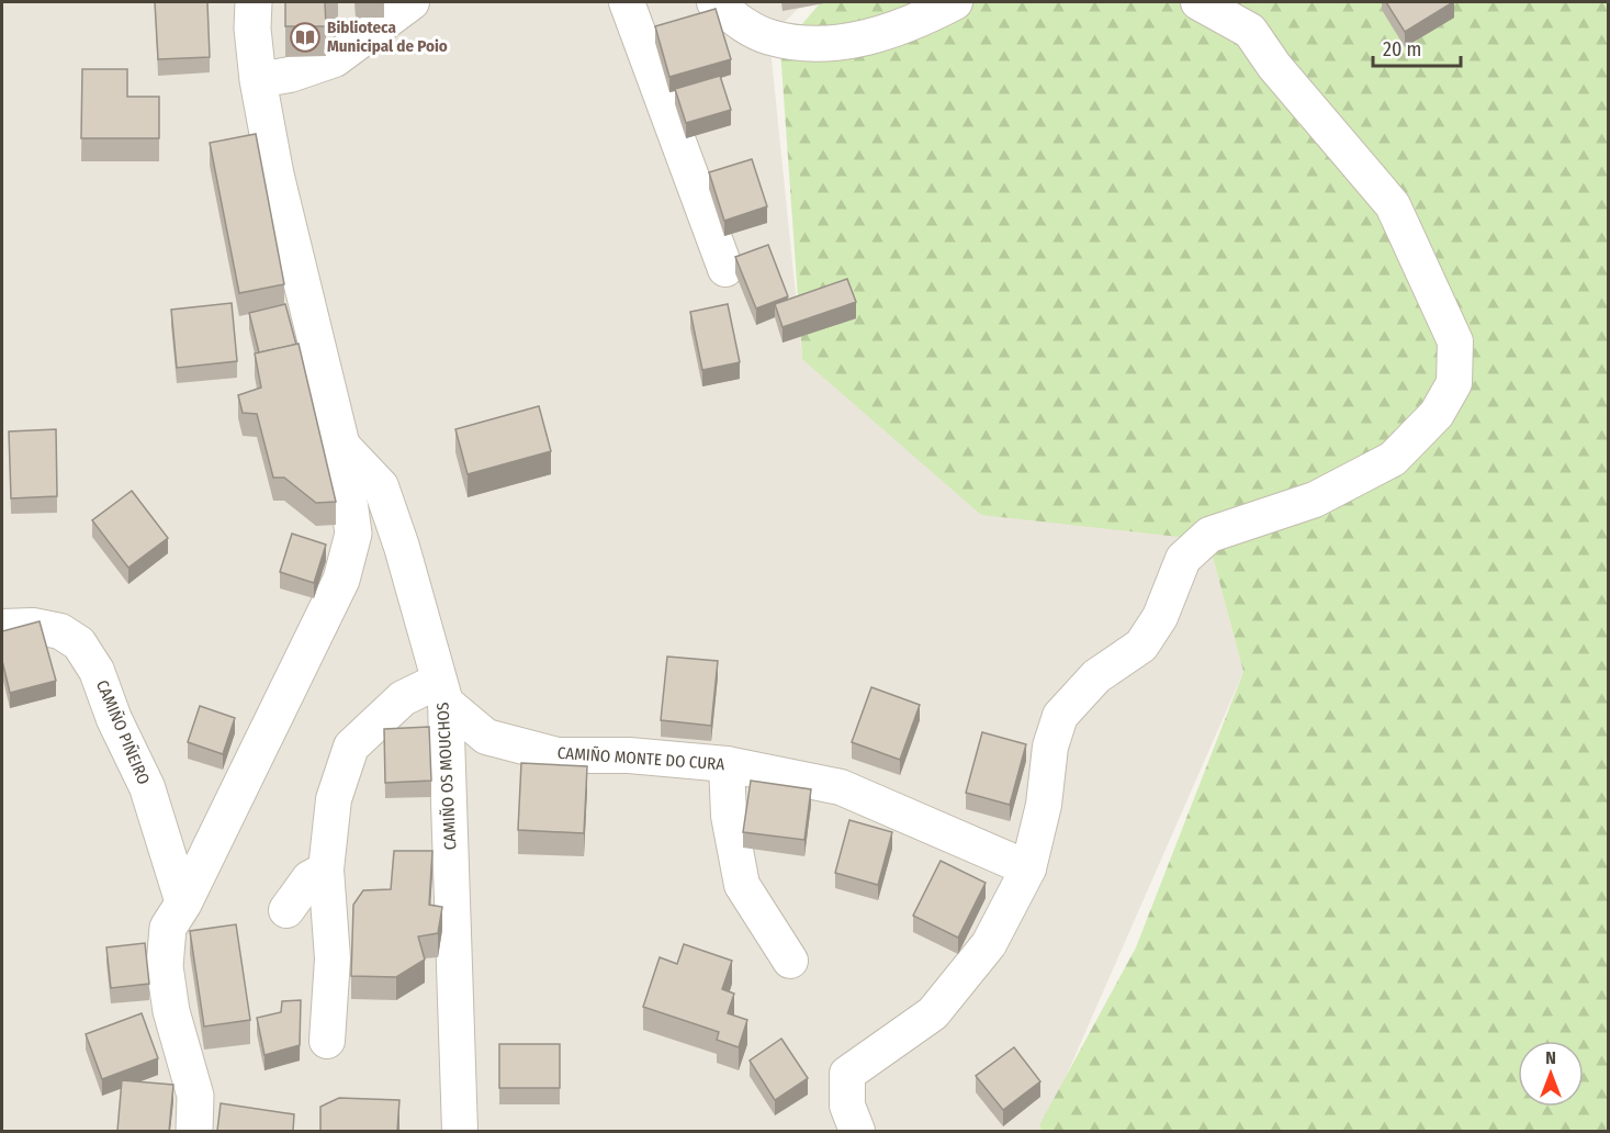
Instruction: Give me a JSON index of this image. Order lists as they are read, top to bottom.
{
  "streets": {
    "street": ["CAMIÑO PIÑEIRO", "CAMIÑO MONTE DO CURA", "CAMIÑO OS MOUCHOS"]
  },
  "crossings": [
    ["CAMIÑO MONTE DO CURA", "CAMIÑO OS MOUCHOS"]
  ],
  "places": {
    "library": ["Biblioteca Municipal de Poio"]
  },
  "scale_bar": "20 m",
  "north": "top"
}
